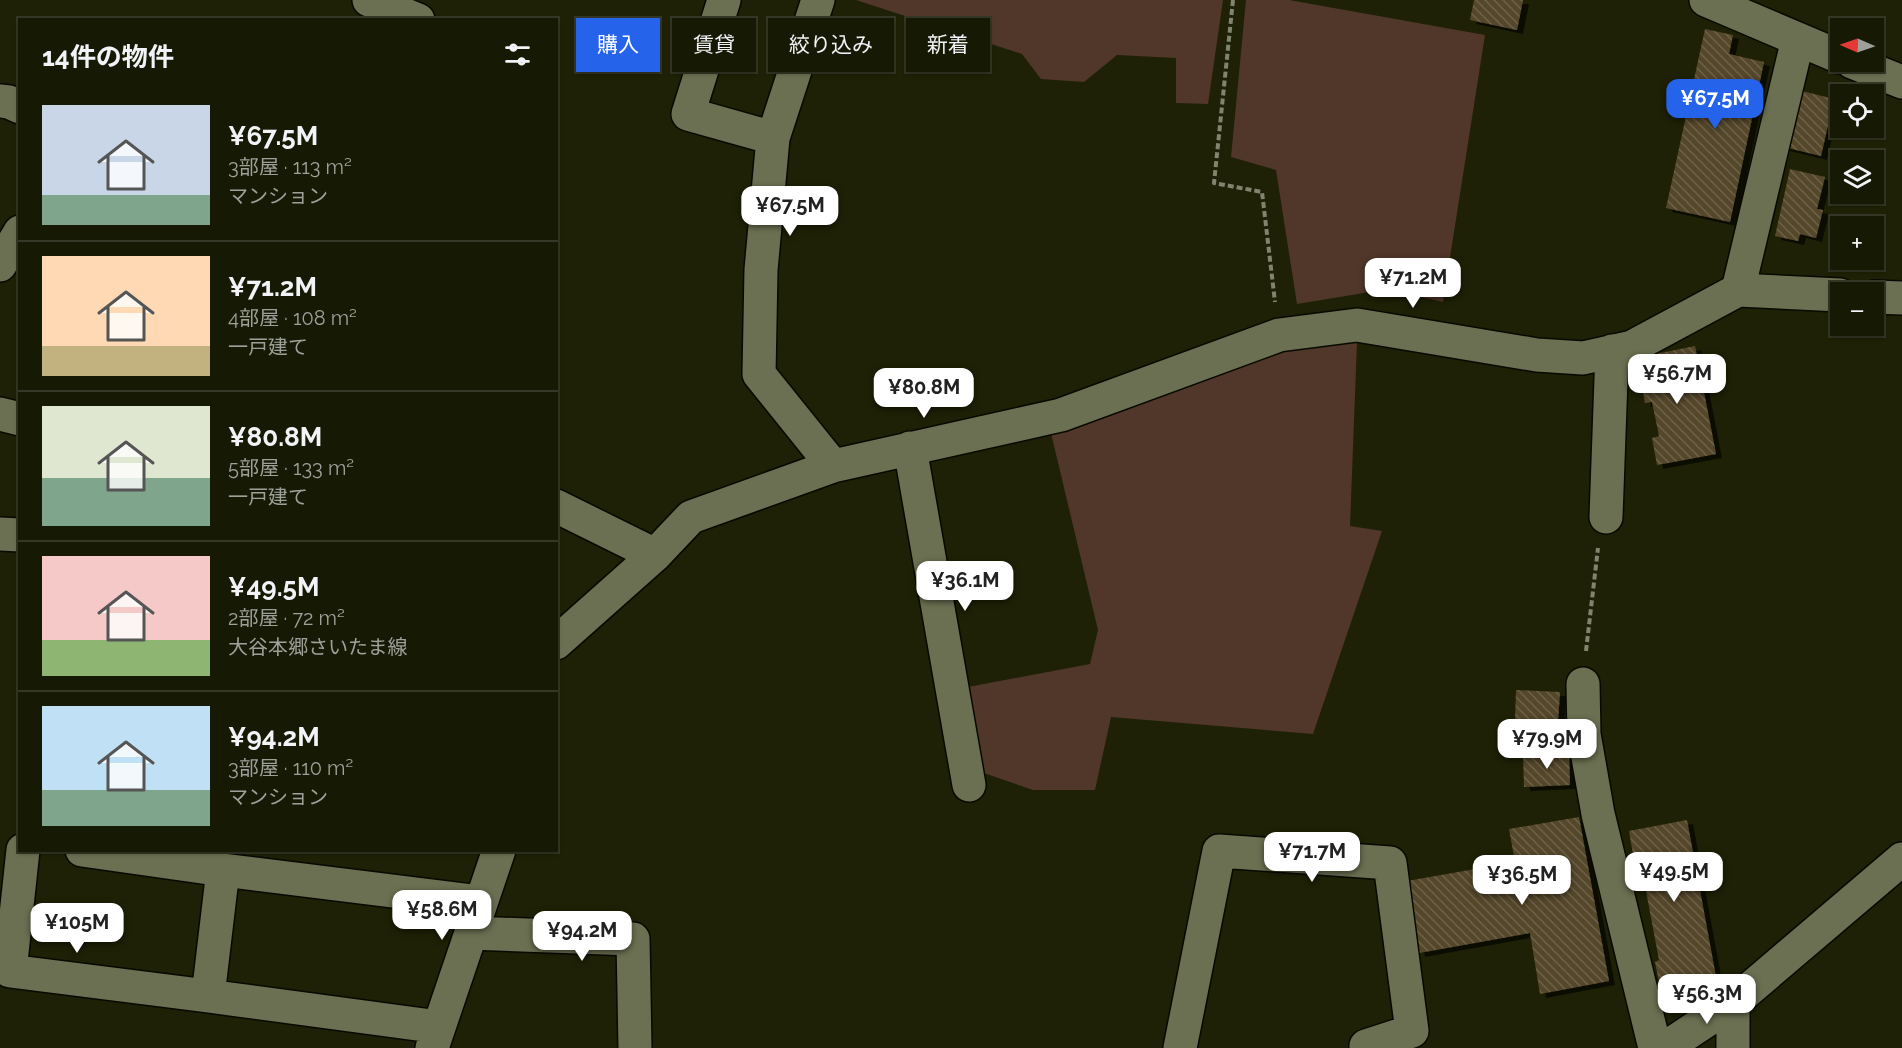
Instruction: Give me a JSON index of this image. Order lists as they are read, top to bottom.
{
  "north": "left",
  "page": {
    "map_buttons": ["+", "−"],
    "chip": [
      "購入",
      "賃貸",
      "絞り込み",
      "新着"
    ],
    "heading": "14件の物件",
    "price": [
      "¥67.5M",
      "¥67.5M",
      "¥71.2M",
      "¥56.7M",
      "¥80.8M",
      "¥36.1M",
      "¥79.9M",
      "¥71.7M",
      "¥49.5M",
      "¥36.5M",
      "¥58.6M",
      "¥105M",
      "¥94.2M",
      "¥56.3M"
    ],
    "list": [
      {
        "name": "¥67.5M",
        "note": "3部屋 · 113 m² · マンション"
      },
      {
        "name": "¥71.2M",
        "note": "4部屋 · 108 m² · 一戸建て"
      },
      {
        "name": "¥80.8M",
        "note": "5部屋 · 133 m² · 一戸建て"
      },
      {
        "name": "¥49.5M",
        "note": "2部屋 · 72 m² · 大谷本郷さいたま線"
      },
      {
        "name": "¥94.2M",
        "note": "3部屋 · 110 m² · マンション"
      }
    ]
  }
}
